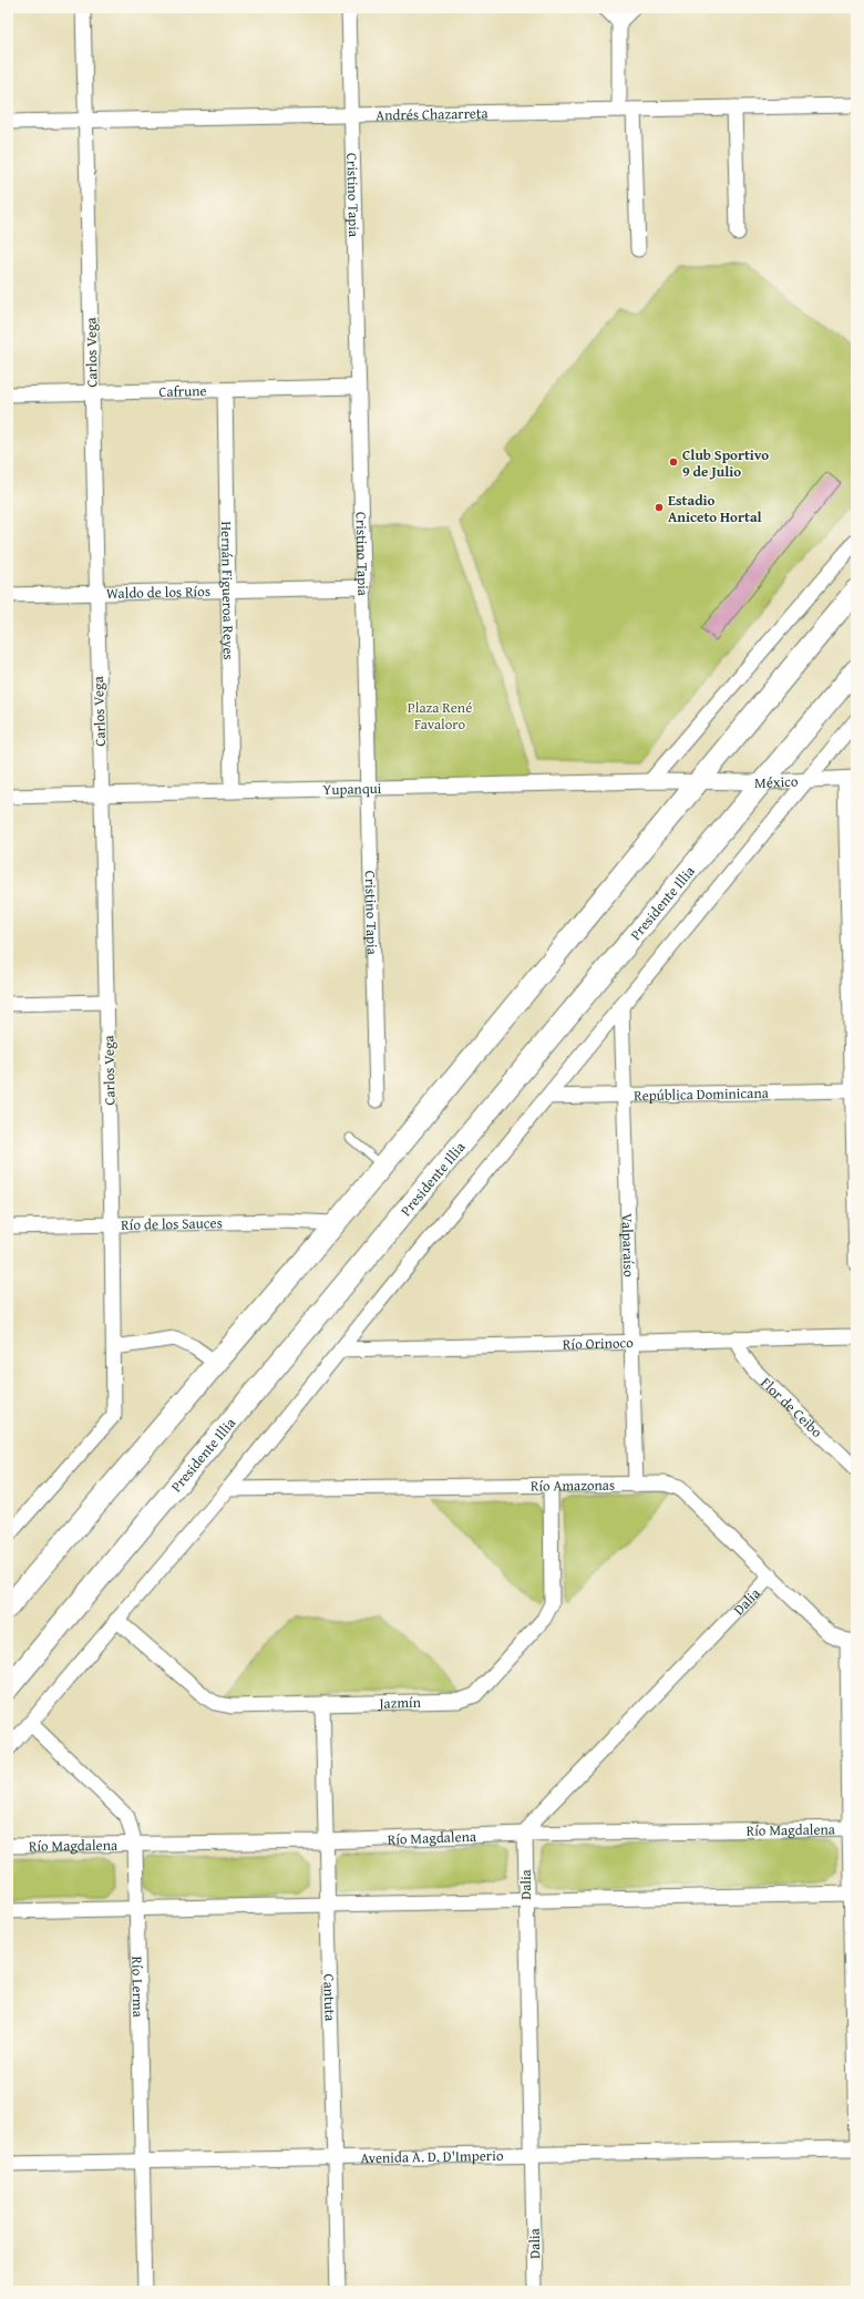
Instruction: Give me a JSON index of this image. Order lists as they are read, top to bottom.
{
  "streets": {
    "main road": ["Presidente Illia"],
    "street": [
      "Andrés Chazarreta",
      "Cristino Tapia",
      "Carlos Vega",
      "Cafrune",
      "Hernán Figueroa Reyes",
      "Waldo de los Ríos",
      "México",
      "Yupanqui",
      "República Dominicana",
      "Río de los Sauces",
      "Valparaíso",
      "Río Orinoco",
      "Flor de Ceibo",
      "Río Amazonas",
      "Dalia",
      "Jazmín",
      "Río Magdalena",
      "Río Lerma",
      "Cantuta",
      "Avenida A. D. D'Imperio"
    ]
  },
  "crossings": [
    ["Andrés Chazarreta", "Cristino Tapia"],
    ["Andrés Chazarreta", "Carlos Vega"],
    ["Cristino Tapia", "Cafrune"],
    ["Cristino Tapia", "Waldo de los Ríos"],
    ["Cristino Tapia", "Yupanqui"],
    ["Carlos Vega", "Cafrune"],
    ["Carlos Vega", "Waldo de los Ríos"],
    ["Carlos Vega", "Yupanqui"],
    ["Carlos Vega", "Río de los Sauces"],
    ["Cafrune", "Hernán Figueroa Reyes"],
    ["Hernán Figueroa Reyes", "Waldo de los Ríos"],
    ["Hernán Figueroa Reyes", "Yupanqui"],
    ["México", "Yupanqui"],
    ["México", "Presidente Illia"],
    ["República Dominicana", "Valparaíso"],
    ["Valparaíso", "Río Orinoco"],
    ["Valparaíso", "Río Amazonas"],
    ["Río Orinoco", "Flor de Ceibo"],
    ["Río Amazonas", "Dalia"],
    ["Río Amazonas", "Jazmín"],
    ["Dalia", "Río Magdalena"],
    ["Dalia", "Avenida A. D. D'Imperio"],
    ["Jazmín", "Cantuta"],
    ["Río Magdalena", "Río Lerma"],
    ["Río Magdalena", "Cantuta"],
    ["Río Lerma", "Avenida A. D. D'Imperio"],
    ["Cantuta", "Avenida A. D. D'Imperio"]
  ],
  "parks": ["Plaza René Favaloro"],
  "places": ["Club Sportivo 9 de Julio", "Estadio Aniceto Hortal"]
}
